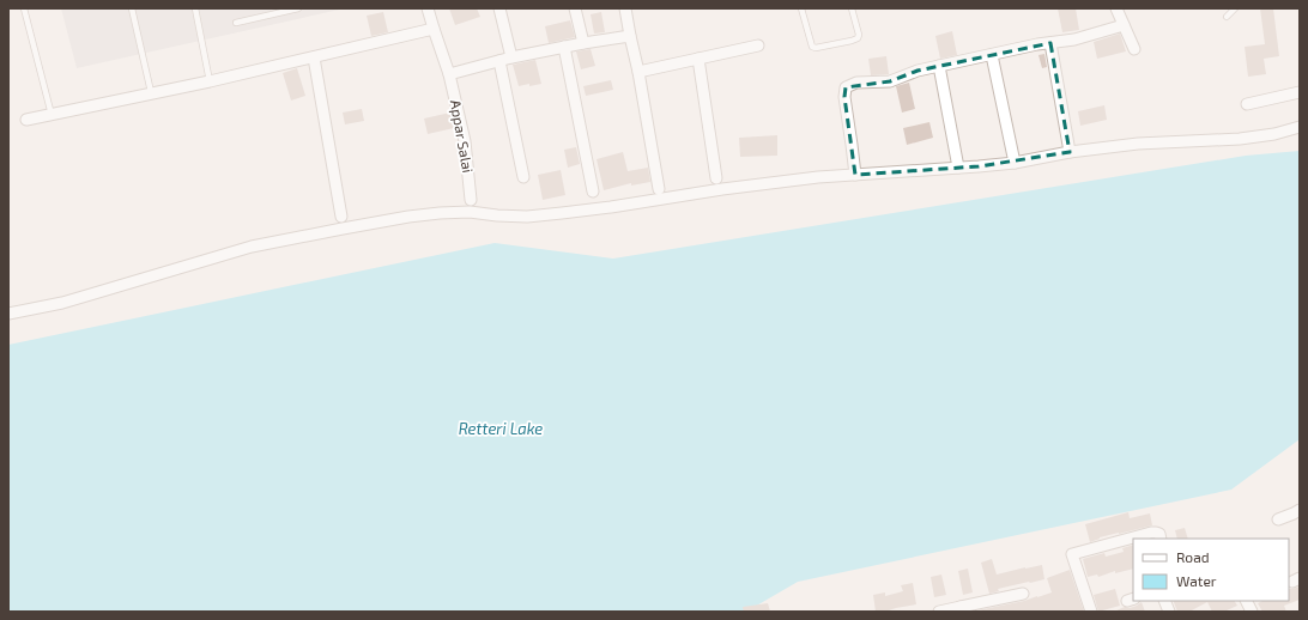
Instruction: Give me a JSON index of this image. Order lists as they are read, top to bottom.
{
  "streets": {
    "street": ["Appar Salai"]
  },
  "water": ["Retteri Lake"],
  "legend": ["Road", "Water"]
}
